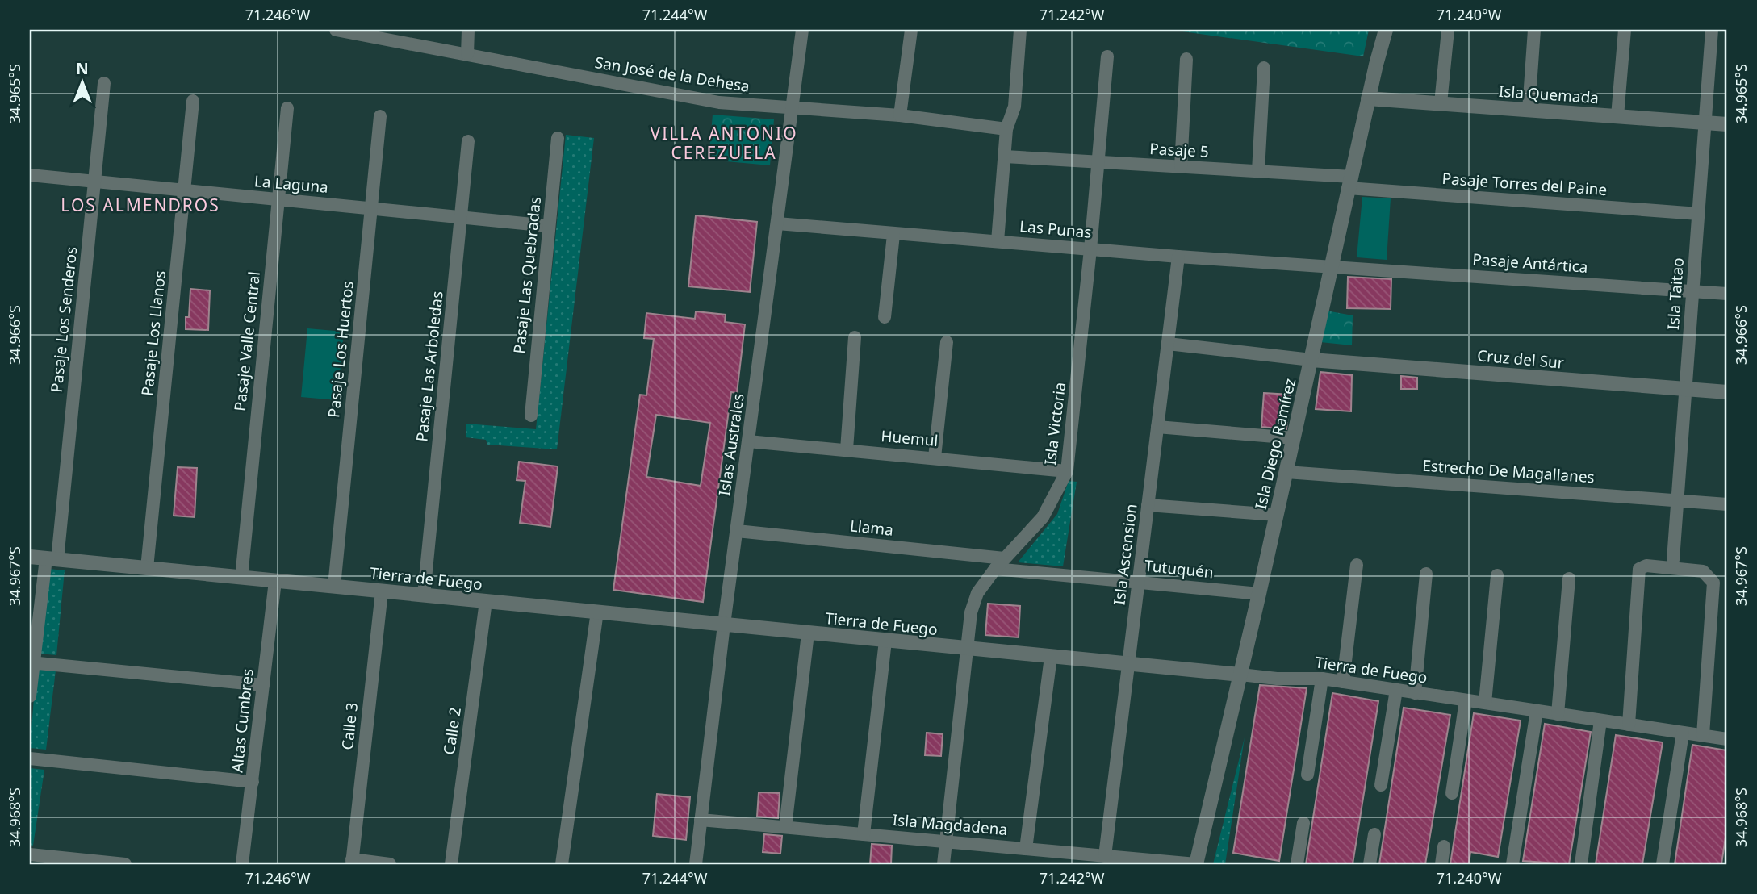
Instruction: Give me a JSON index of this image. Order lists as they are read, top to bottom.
{
  "streets": {
    "street": [
      "San José de la Dehesa",
      "Isla Quemada",
      "Pasaje 5",
      "La Laguna",
      "Pasaje Torres del Paine",
      "Las Punas",
      "Pasaje Antártica",
      "Pasaje Las Quebradas",
      "Isla Taitao",
      "Pasaje Los Senderos",
      "Pasaje Los Llanos",
      "Pasaje Valle Central",
      "Pasaje Los Huertos",
      "Cruz del Sur",
      "Pasaje Las Arboledas",
      "Isla Victoria",
      "Huemul",
      "Isla Diego Ramírez",
      "Islas Australes",
      "Estrecho De Magallanes",
      "Llama",
      "Isla Ascension",
      "Tutuquén",
      "Tierra de Fuego",
      "Altas Cumbres",
      "Calle 3",
      "Calle 2",
      "Isla Magdadena"
    ]
  },
  "crossings": [
    ["San José de la Dehesa", "Islas Australes"],
    ["Isla Quemada", "Isla Taitao"],
    ["Isla Quemada", "Isla Diego Ramírez"],
    ["Pasaje 5", "Pasaje Torres del Paine"],
    ["Pasaje 5", "Isla Victoria"],
    ["Pasaje 5", "Isla Diego Ramírez"],
    ["La Laguna", "Pasaje Las Quebradas"],
    ["La Laguna", "Pasaje Los Senderos"],
    ["La Laguna", "Pasaje Los Llanos"],
    ["La Laguna", "Pasaje Valle Central"],
    ["La Laguna", "Pasaje Los Huertos"],
    ["La Laguna", "Pasaje Las Arboledas"],
    ["Pasaje Torres del Paine", "Isla Taitao"],
    ["Pasaje Torres del Paine", "Isla Diego Ramírez"],
    ["Las Punas", "Pasaje Antártica"],
    ["Las Punas", "Isla Victoria"],
    ["Las Punas", "Isla Diego Ramírez"],
    ["Las Punas", "Islas Australes"],
    ["Las Punas", "Isla Ascension"],
    ["Pasaje Antártica", "Isla Taitao"],
    ["Pasaje Antártica", "Isla Diego Ramírez"],
    ["Isla Taitao", "Cruz del Sur"],
    ["Isla Taitao", "Estrecho De Magallanes"],
    ["Pasaje Los Senderos", "Tierra de Fuego"],
    ["Pasaje Los Llanos", "Tierra de Fuego"],
    ["Pasaje Valle Central", "Tierra de Fuego"],
    ["Pasaje Los Huertos", "Tierra de Fuego"],
    ["Cruz del Sur", "Isla Diego Ramírez"],
    ["Pasaje Las Arboledas", "Tierra de Fuego"],
    ["Isla Victoria", "Huemul"],
    ["Isla Victoria", "Llama"],
    ["Isla Victoria", "Tutuquén"],
    ["Isla Victoria", "Tierra de Fuego"],
    ["Isla Victoria", "Isla Magdadena"],
    ["Huemul", "Islas Australes"],
    ["Isla Diego Ramírez", "Estrecho De Magallanes"],
    ["Isla Diego Ramírez", "Tutuquén"],
    ["Isla Diego Ramírez", "Tierra de Fuego"],
    ["Isla Diego Ramírez", "Isla Magdadena"],
    ["Islas Australes", "Llama"],
    ["Islas Australes", "Tierra de Fuego"],
    ["Islas Australes", "Isla Magdadena"],
    ["Llama", "Tutuquén"],
    ["Isla Ascension", "Tutuquén"],
    ["Isla Ascension", "Tierra de Fuego"],
    ["Isla Ascension", "Isla Magdadena"],
    ["Tierra de Fuego", "Altas Cumbres"],
    ["Tierra de Fuego", "Calle 3"],
    ["Tierra de Fuego", "Calle 2"]
  ],
  "districts": ["VILLA ANTONIO CEREZUELA", "LOS ALMENDROS"],
  "north": "top",
  "coordinates": [
    "71.246°W",
    "71.244°W",
    "71.242°W",
    "71.240°W",
    "34.965°S",
    "34.966°S",
    "34.967°S",
    "34.968°S"
  ]
}
